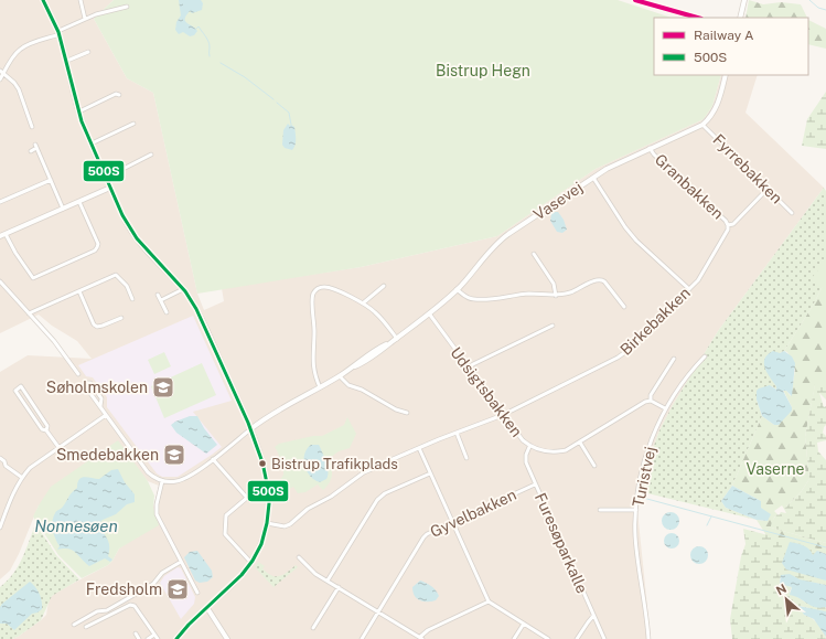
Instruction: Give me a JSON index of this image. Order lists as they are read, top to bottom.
{
  "streets": {
    "street": [
      "Fyrrebakken",
      "Granbakken",
      "Vasevej",
      "Birkebakken",
      "Udsigtsbakken",
      "Turistvej",
      "Gyvelbakken",
      "Furesøparkalle"
    ]
  },
  "crossings": [
    ["Fyrrebakken", "Vasevej"],
    ["Fyrrebakken", "Birkebakken"],
    ["Granbakken", "Vasevej"],
    ["Granbakken", "Birkebakken"],
    ["Vasevej", "Udsigtsbakken"],
    ["Birkebakken", "Udsigtsbakken"],
    ["Udsigtsbakken", "Furesøparkalle"],
    ["Gyvelbakken", "Furesøparkalle"]
  ],
  "water": ["Nonnesøen"],
  "parks": ["Bistrup Hegn", "Vaserne"],
  "places": {
    "school or university": ["Søholmskolen", "Smedebakken", "Fredsholm"],
    "other": ["Bistrup Trafikplads"]
  },
  "lines": ["rail line A", "transit line 500S"],
  "legend": ["Railway A", "500S"],
  "north": "top left"
}
